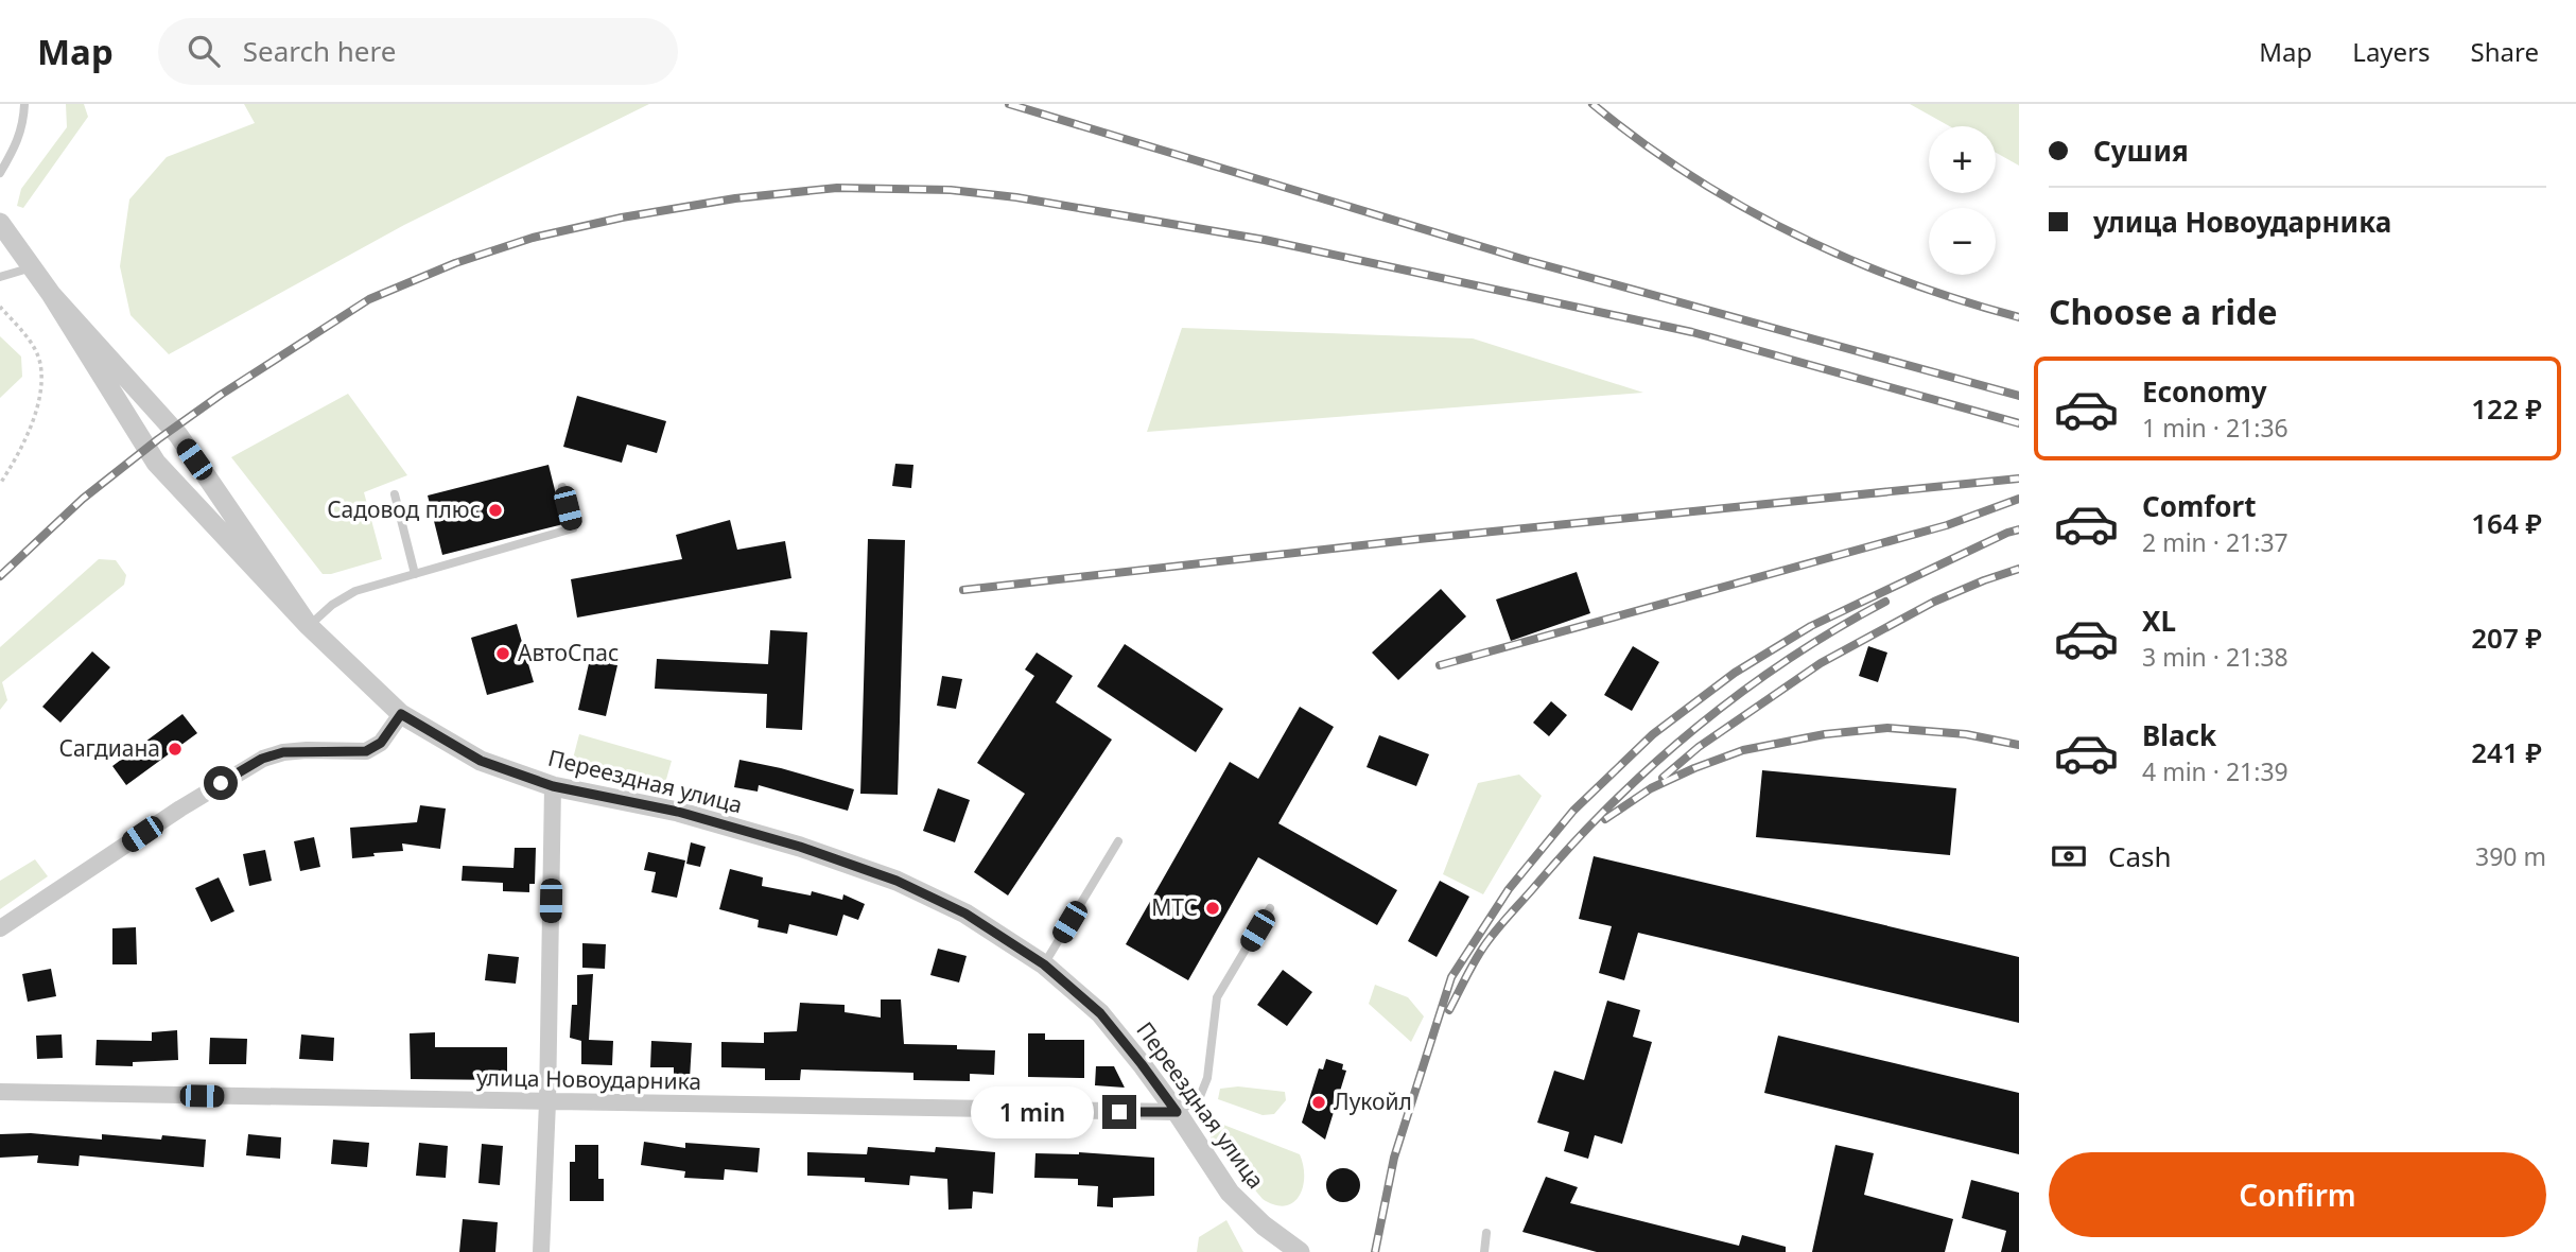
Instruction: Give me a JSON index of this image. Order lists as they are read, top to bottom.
{
  "streets": {
    "street": ["Переездная улица", "улица Новоударника"]
  },
  "crossings": [
    ["Переездная улица", "улица Новоударника"]
  ],
  "places": [
    "Садовод плюс",
    "АвтоСпас",
    "Сагдиана",
    "МТС",
    "Лукойл"
  ],
  "page": {
    "header": "Map",
    "search": "Search here",
    "nav": ["Map", "Layers", "Share"],
    "banner": ["Сушия", "улица Новоударника"],
    "map_buttons": ["+", "−"],
    "heading": "Choose a ride",
    "list": [
      {
        "name": "Economy",
        "note": "1 min · 21:36",
        "value": "122 ₽"
      },
      {
        "name": "Comfort",
        "note": "2 min · 21:37",
        "value": "164 ₽"
      },
      {
        "name": "XL",
        "note": "3 min · 21:38",
        "value": "207 ₽"
      },
      {
        "name": "Black",
        "note": "4 min · 21:39",
        "value": "241 ₽"
      }
    ],
    "pay": ["Cash", "390 m"],
    "bubble": "1 min",
    "buttons": "Confirm"
  }
}
